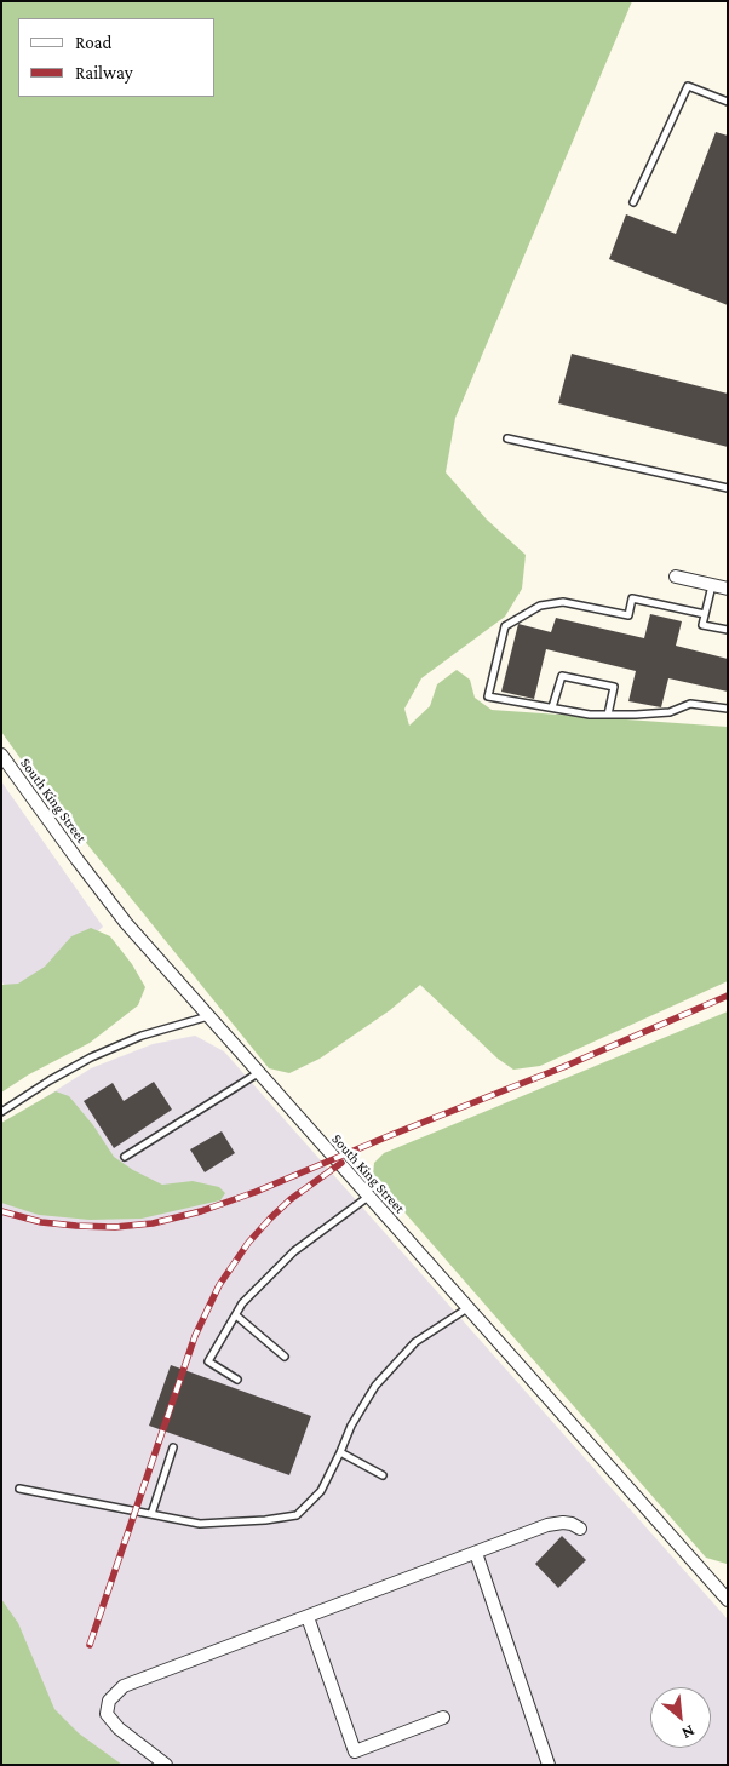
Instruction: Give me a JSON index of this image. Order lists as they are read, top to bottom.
{
  "streets": {
    "street": ["South King Street"]
  },
  "legend": ["Road", "Railway"],
  "north": "bottom right"
}
